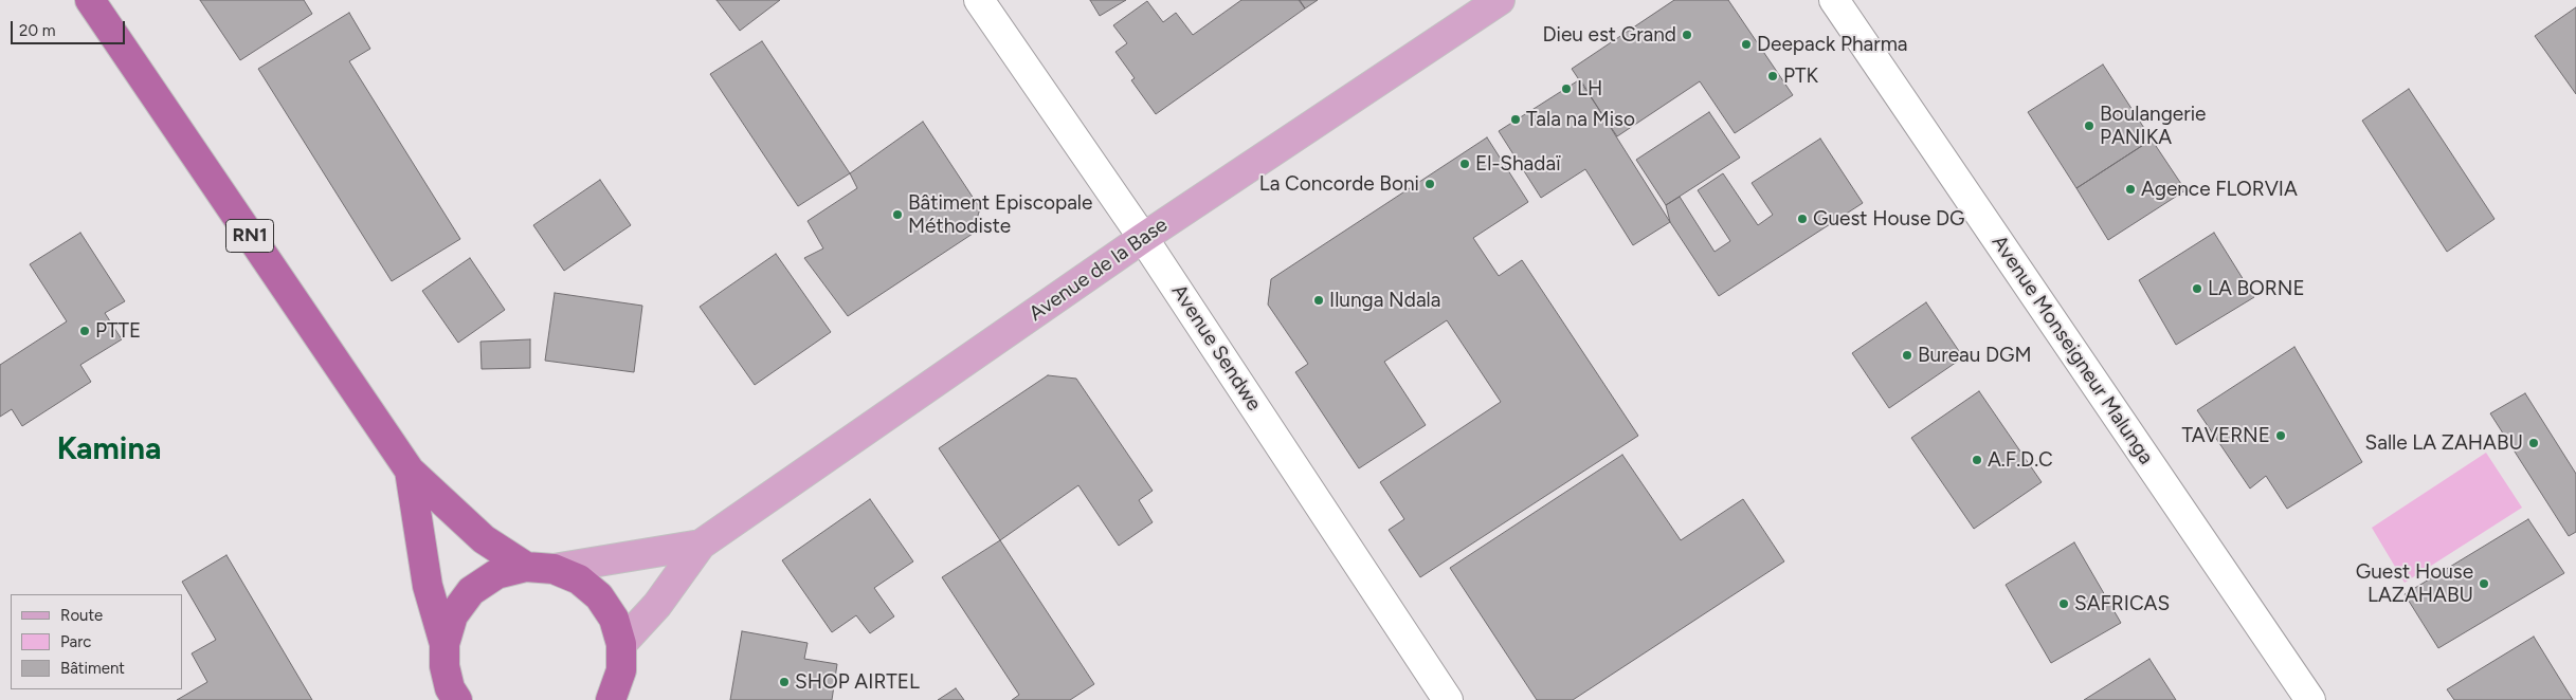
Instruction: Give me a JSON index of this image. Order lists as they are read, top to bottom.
{
  "streets": {
    "highway": ["RN1"],
    "main road": ["Avenue de la Base"],
    "street": ["Avenue Sendwe", "Avenue Monseigneur Malunga"]
  },
  "crossings": [
    ["Avenue de la Base", "Avenue Sendwe"]
  ],
  "districts": ["Kamina"],
  "places": [
    "Dieu est Grand",
    "Deepack Pharma",
    "PTK",
    "LH",
    "Tala na Miso",
    "Boulangerie PANIKA",
    "El-Shadaï",
    "La Concorde Boni",
    "Agence FLORVIA",
    "Bâtiment Episcopale Méthodiste",
    "Guest House DG",
    "LA BORNE",
    "Ilunga Ndala",
    "PTTE",
    "Bureau DGM",
    "TAVERNE",
    "Salle LA ZAHABU",
    "A.F.D.C",
    "Guest House LAZAHABU",
    "SAFRICAS",
    "SHOP AIRTEL"
  ],
  "legend": ["Route", "Parc", "Bâtiment"],
  "scale_bar": "20 m"
}
